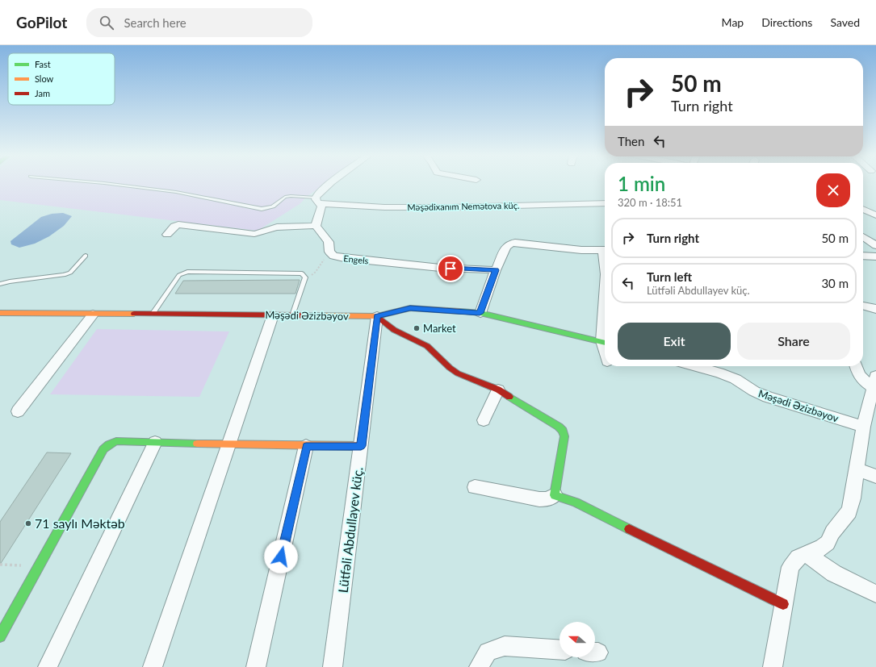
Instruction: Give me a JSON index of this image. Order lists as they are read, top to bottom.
{
  "streets": {
    "street": [
      "Məşədixanım Nemətova küç.",
      "Engels",
      "Məşədi Əzizbəyov",
      "Lütfəli Abdullayev küç."
    ]
  },
  "crossings": [
    ["Məşədi Əzizbəyov", "Lütfəli Abdullayev küç."]
  ],
  "places": ["Market", "71 saylı Məktəb"],
  "legend": ["Fast", "Slow", "Jam"],
  "north": "left",
  "page": {
    "header": "GoPilot",
    "search": "Search here",
    "nav": ["Map", "Directions", "Saved"],
    "turn": ["50 m", "Turn right"],
    "then": "Then",
    "heading": ["1 min", "320 m · 18:51"],
    "list": [
      {
        "name": "Turn right",
        "value": "50 m"
      },
      {
        "name": "Turn left",
        "note": "Lütfəli Abdullayev küç.",
        "value": "30 m"
      }
    ],
    "buttons": ["Exit", "Share"]
  }
}
